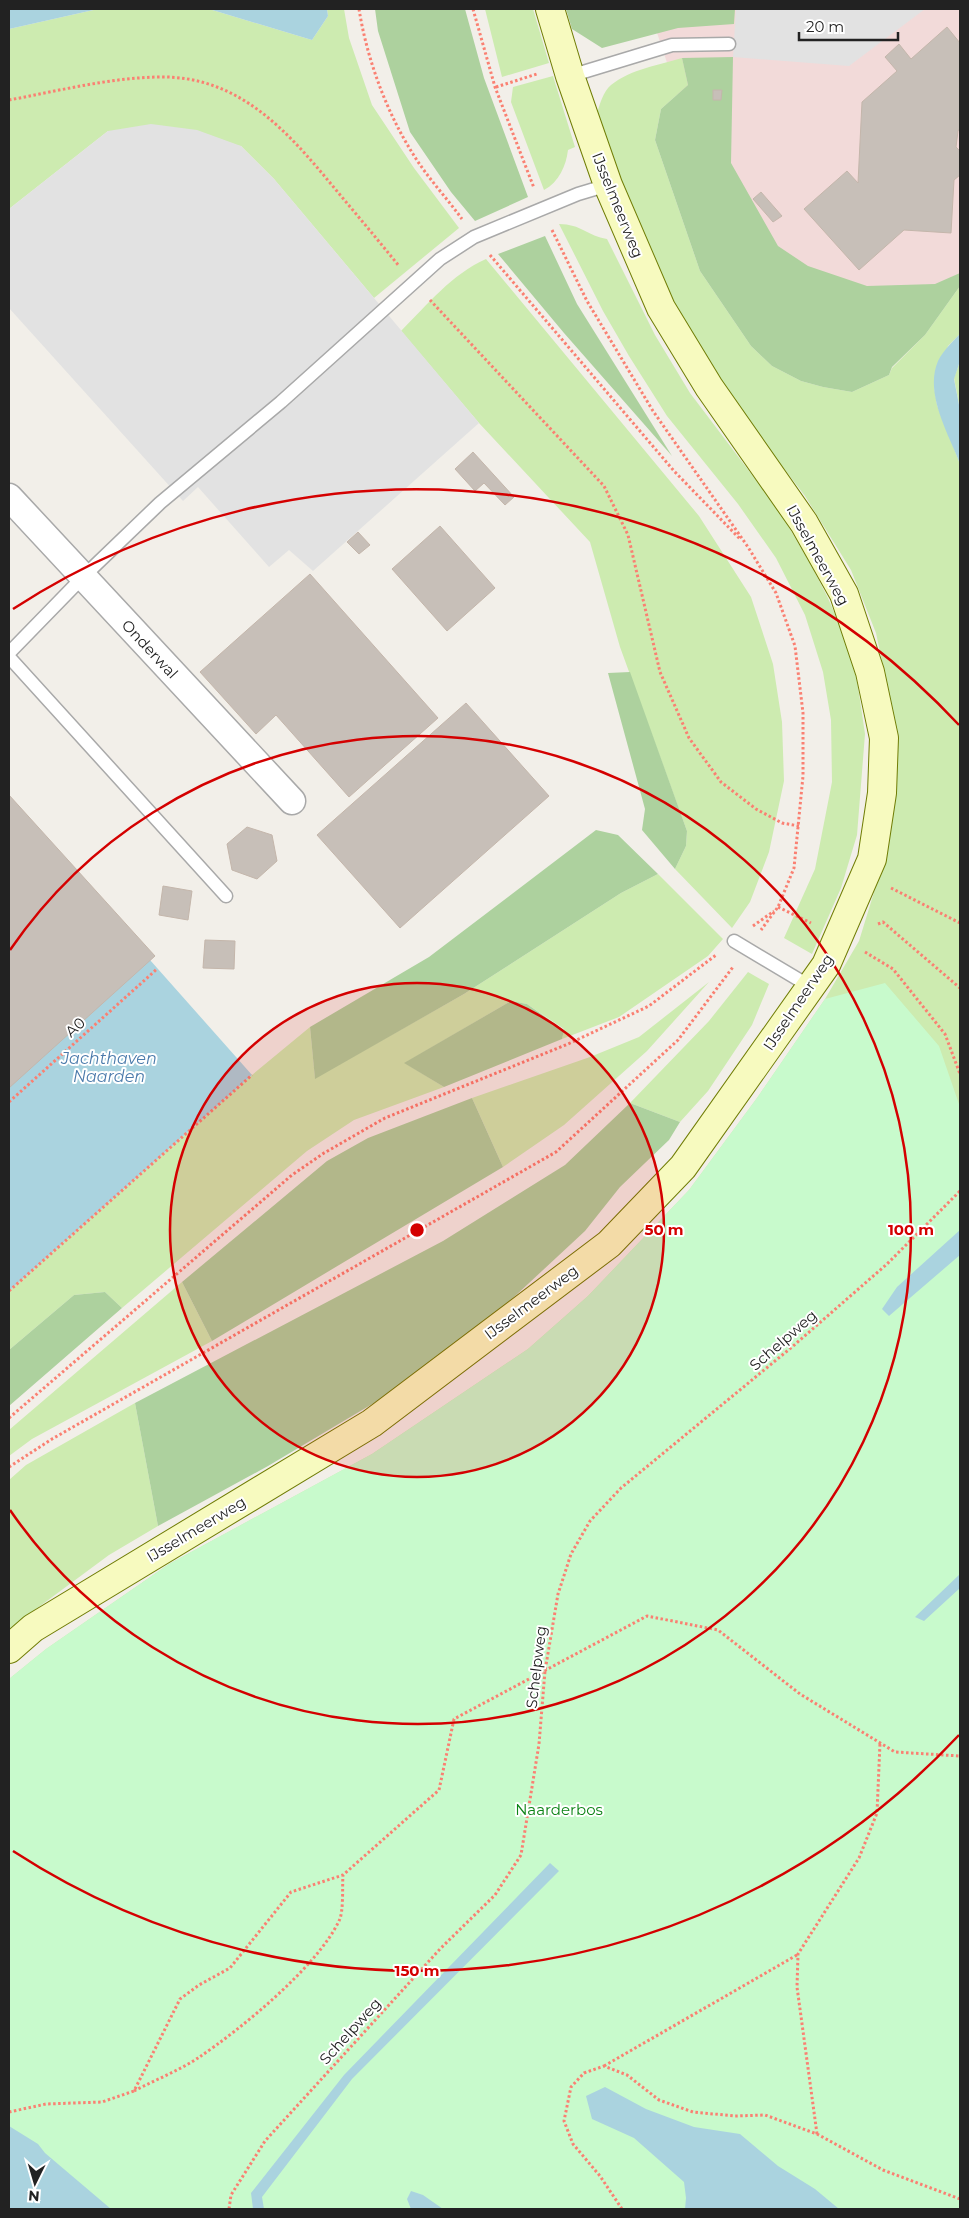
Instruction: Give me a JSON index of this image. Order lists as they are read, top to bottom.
{
  "streets": {
    "main road": ["IJsselmeerweg"],
    "street": ["Onderwal"],
    "path": ["A0", "Schelpweg"]
  },
  "water": ["Jachthaven Naarden"],
  "parks": ["Naarderbos"],
  "scale_bar": "20 m",
  "north": "bottom",
  "rings": ["50 m", "100 m", "150 m"]
}
